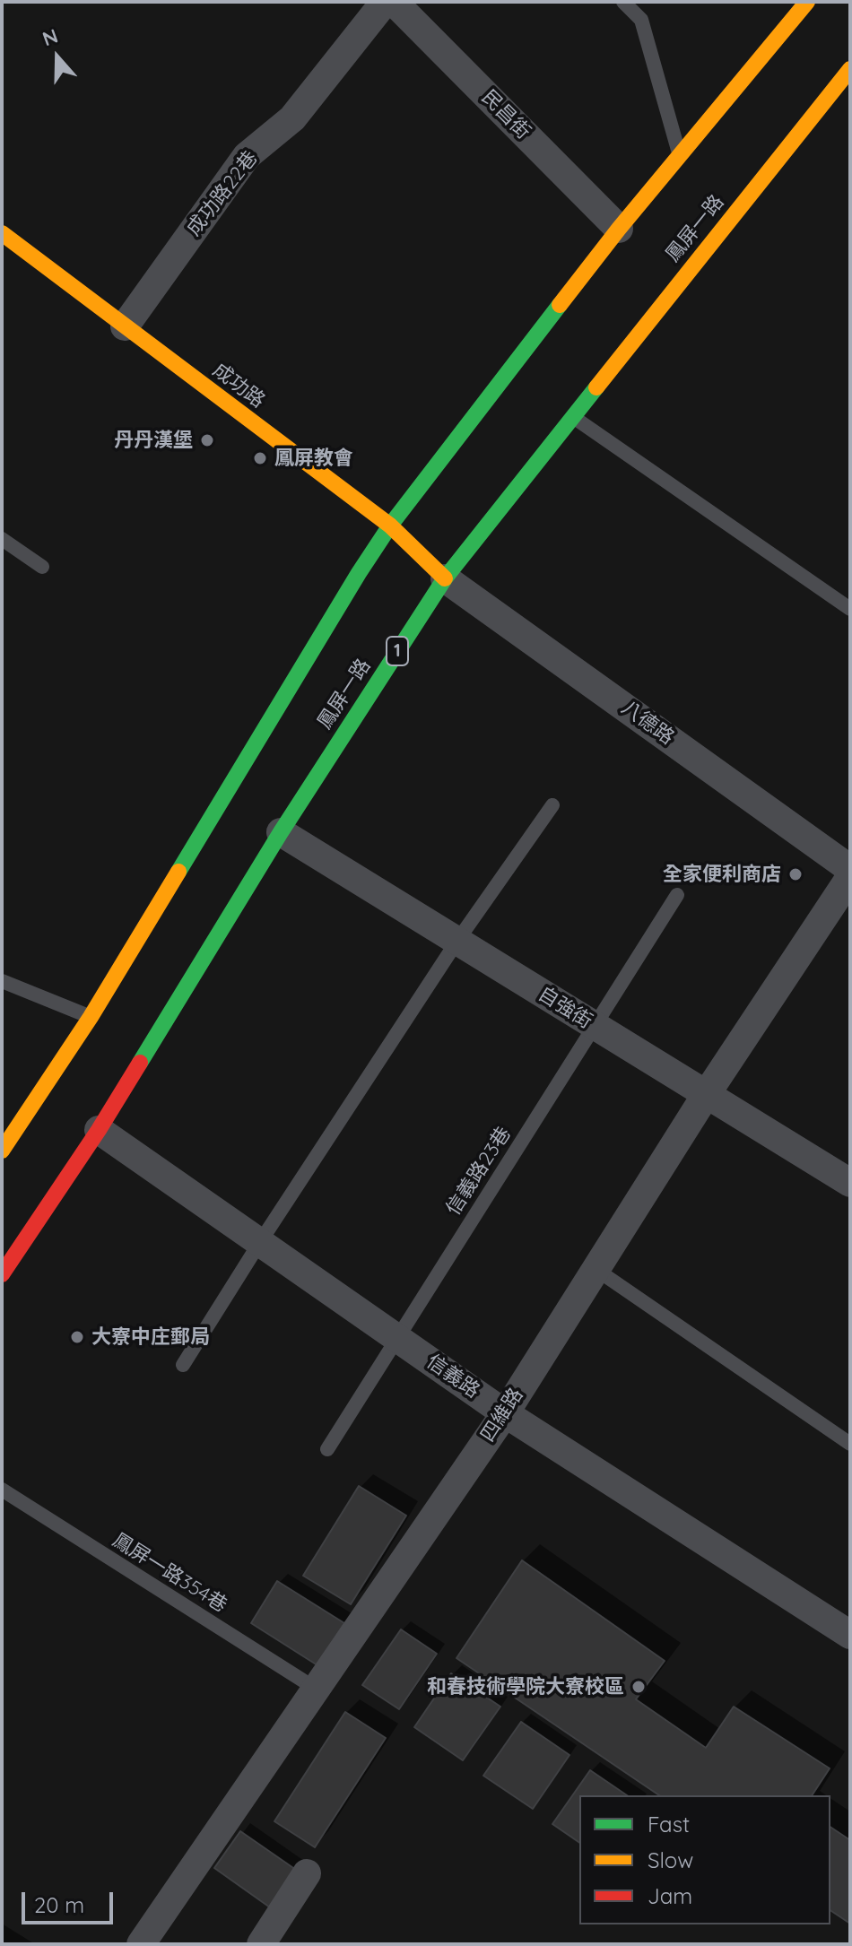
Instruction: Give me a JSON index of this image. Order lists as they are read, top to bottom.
{
  "streets": {
    "main road": ["鳳屏一路", "成功路", "1"],
    "street": [
      "民昌街",
      "成功路22巷",
      "八德路",
      "自強街",
      "信義路",
      "四維路"
    ],
    "lane": ["信義路23巷", "鳳屏一路354巷"]
  },
  "crossings": [
    ["成功路22巷", "成功路"],
    ["鳳屏一路", "成功路"],
    ["鳳屏一路", "八德路"],
    ["鳳屏一路", "自強街"],
    ["鳳屏一路", "信義路"],
    ["成功路", "八德路"],
    ["自強街", "信義路23巷"],
    ["自強街", "四維路"],
    ["信義路23巷", "信義路"],
    ["信義路", "四維路"],
    ["四維路", "鳳屏一路354巷"]
  ],
  "places": [
    "丹丹漢堡",
    "鳳屏教會",
    "全家便利商店",
    "大寮中庄郵局",
    "和春技術學院大寮校區"
  ],
  "legend": ["Fast", "Slow", "Jam"],
  "scale_bar": "20 m",
  "north": "top"
}
